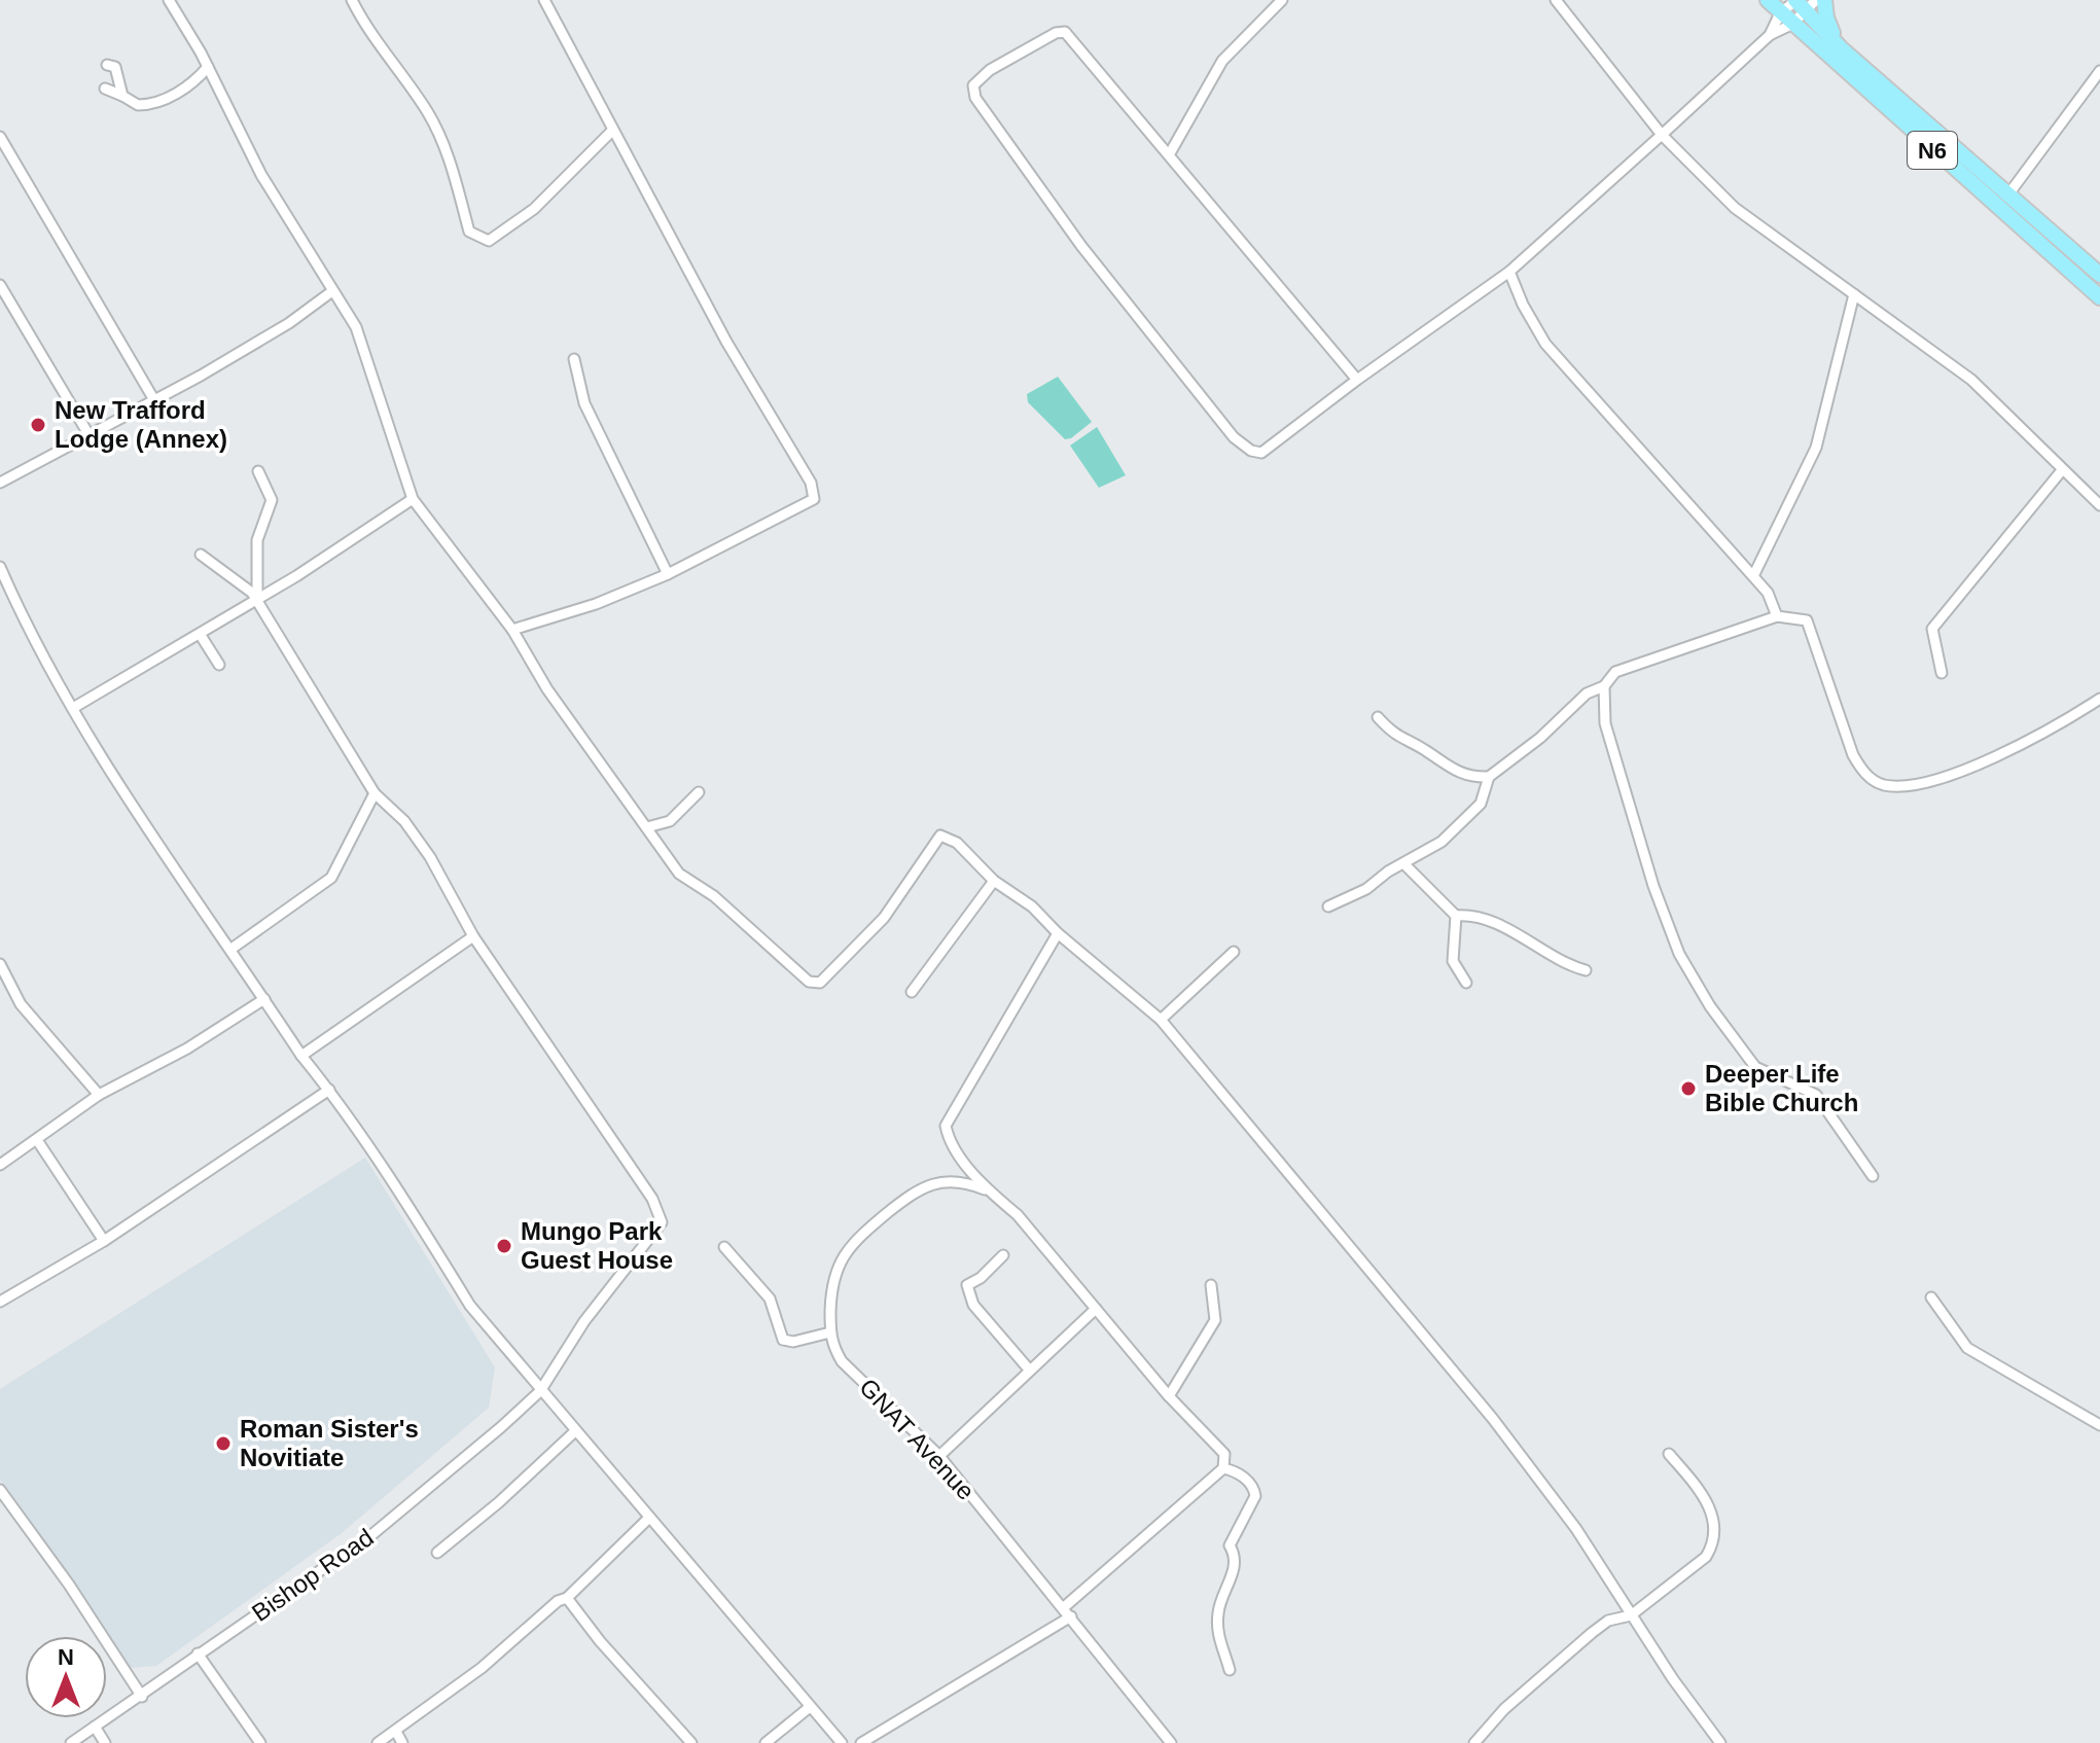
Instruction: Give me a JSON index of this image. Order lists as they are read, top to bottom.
{
  "streets": {
    "main road": ["N6"],
    "street": ["GNAT Avenue", "Bishop Road"]
  },
  "places": [
    "New Trafford Lodge (Annex)",
    "Deeper Life Bible Church",
    "Mungo Park Guest House",
    "Roman Sister's Novitiate"
  ],
  "north": "top"
}
